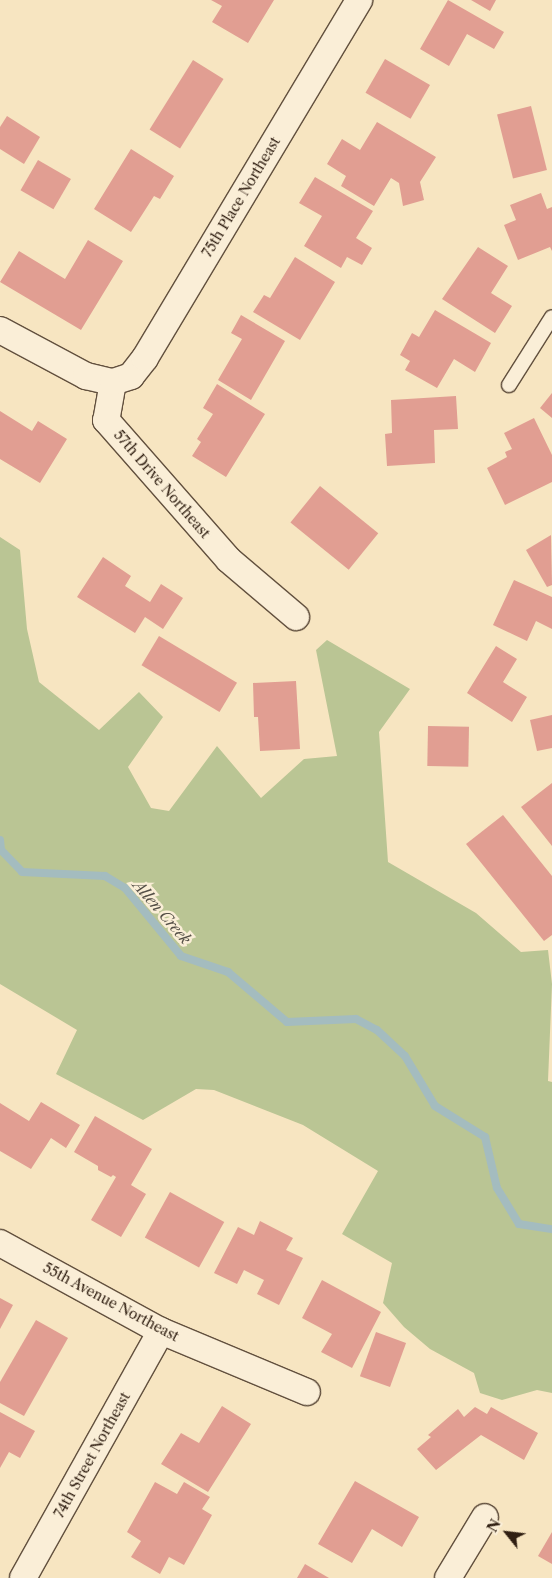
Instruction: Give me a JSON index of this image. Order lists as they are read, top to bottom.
{
  "streets": {
    "street": [
      "75th Place Northeast",
      "57th Drive Northeast",
      "55th Avenue Northeast",
      "74th Street Northeast"
    ]
  },
  "crossings": [
    ["75th Place Northeast", "57th Drive Northeast"],
    ["55th Avenue Northeast", "74th Street Northeast"]
  ],
  "water": ["Allen Creek"],
  "north": "top left"
}
